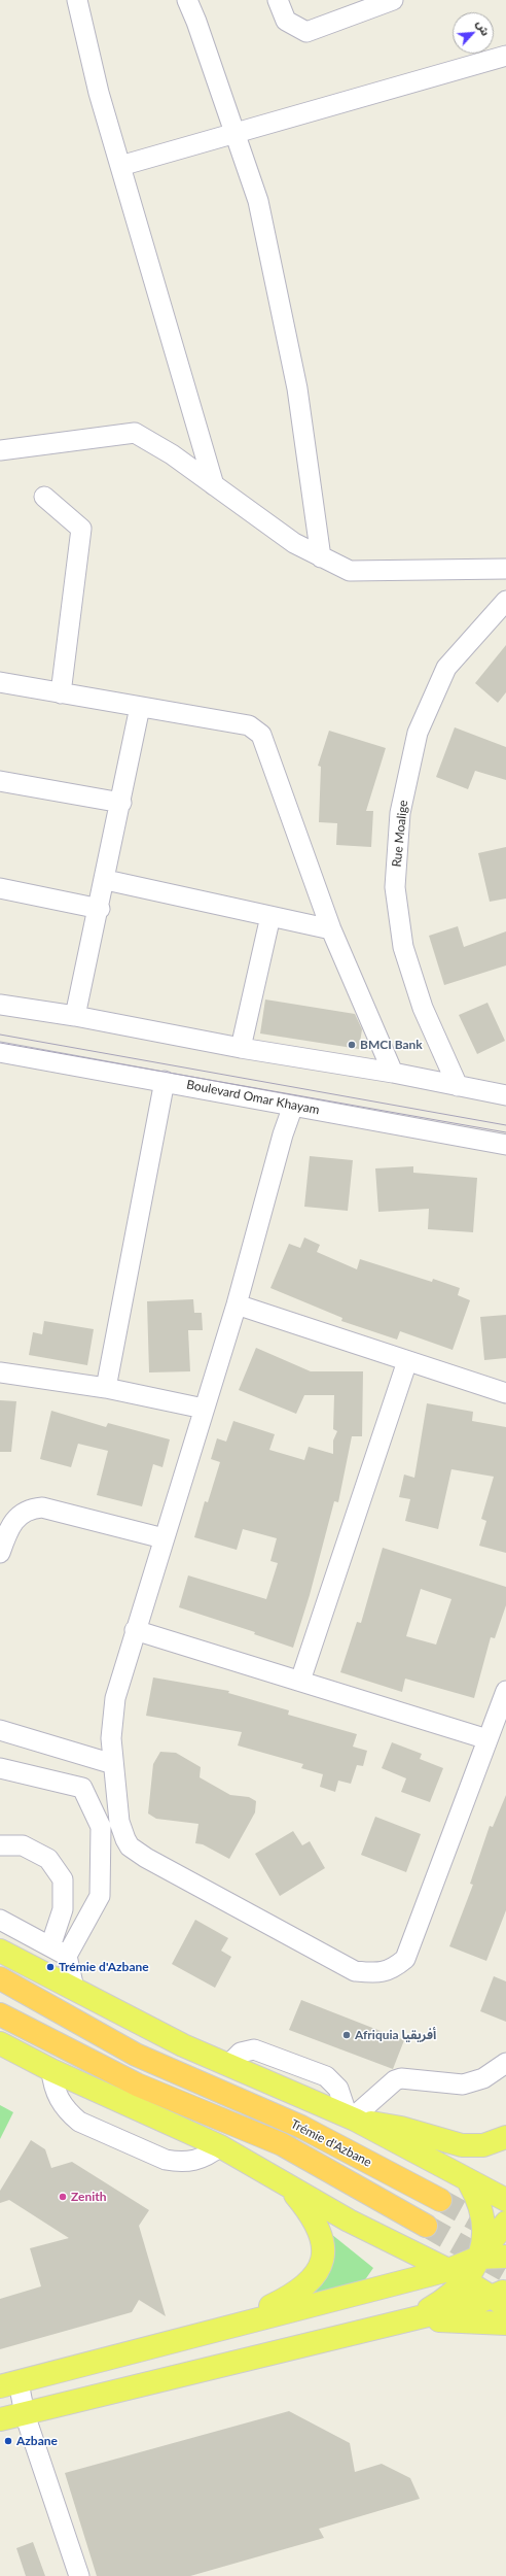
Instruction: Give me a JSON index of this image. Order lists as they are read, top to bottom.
{
  "streets": {
    "highway": ["Trémie d'Azbane"],
    "street": ["Rue Moalige", "Boulevard Omar Khayam"]
  },
  "places": [
    "BMCI Bank",
    "Trémie d'Azbane",
    "Afriquia أفريقيا",
    "Zenith",
    "Azbane"
  ],
  "north": "top right"
}
